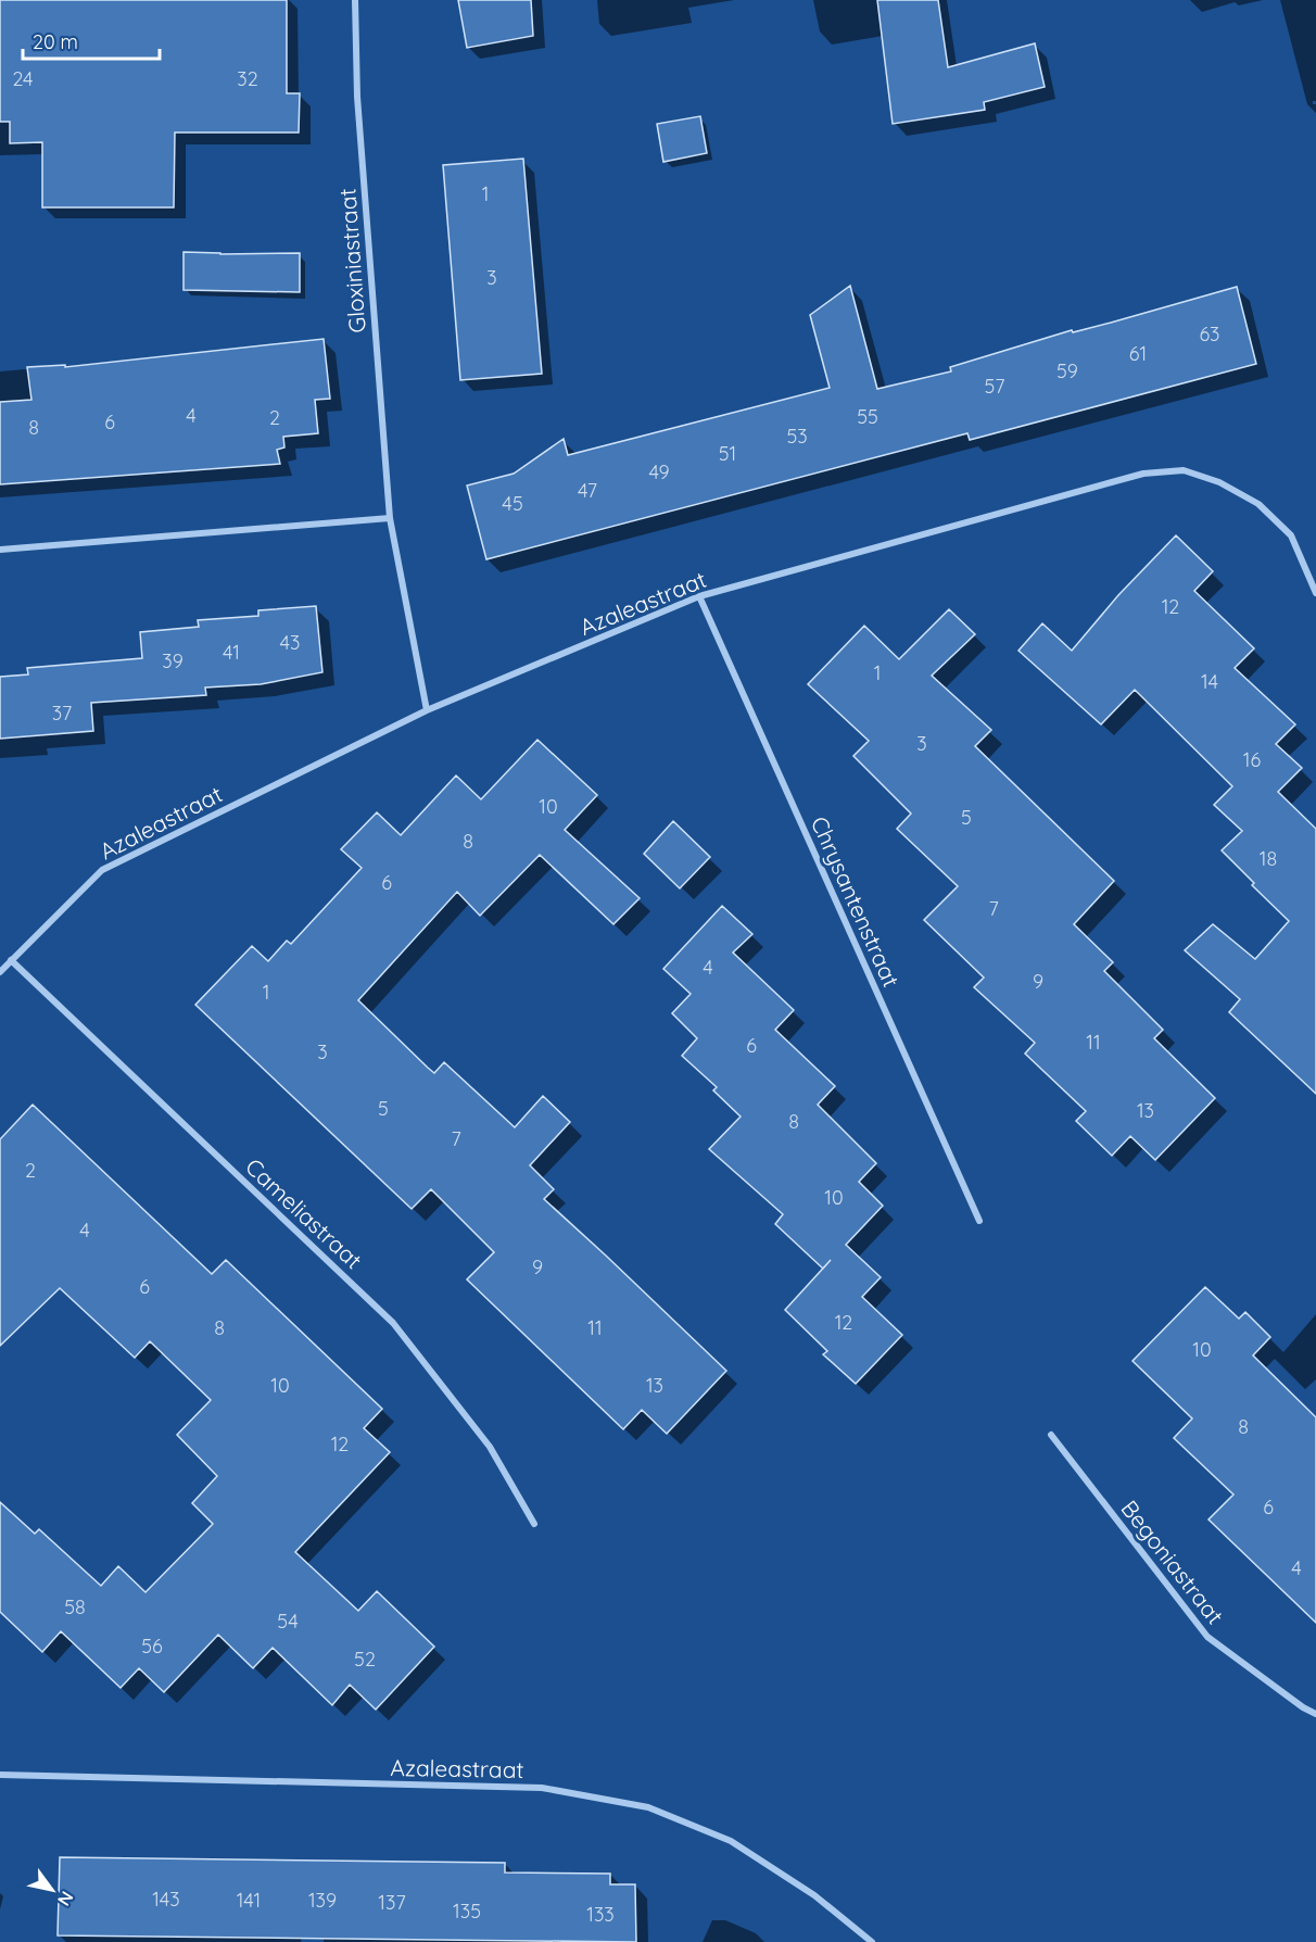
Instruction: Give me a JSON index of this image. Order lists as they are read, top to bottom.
{
  "streets": {
    "street": [
      "Gloxiniastraat",
      "Azaleastraat",
      "Chrysantenstraat",
      "Cameliastraat",
      "Begoniastraat"
    ]
  },
  "crossings": [
    ["Gloxiniastraat", "Azaleastraat"],
    ["Azaleastraat", "Chrysantenstraat"],
    ["Azaleastraat", "Cameliastraat"]
  ],
  "house_numbers": [
    "24",
    "32",
    "1",
    "3",
    "63",
    "61",
    "59",
    "57",
    "4",
    "55",
    "2",
    "6",
    "8",
    "53",
    "51",
    "49",
    "47",
    "45",
    "12",
    "43",
    "41",
    "39",
    "1",
    "14",
    "37",
    "3",
    "16",
    "10",
    "5",
    "8",
    "18",
    "6",
    "7",
    "4",
    "9",
    "1",
    "11",
    "6",
    "3",
    "5",
    "13",
    "8",
    "7",
    "2",
    "10",
    "4",
    "9",
    "6",
    "12",
    "8",
    "11",
    "10",
    "10",
    "13",
    "8",
    "12",
    "6",
    "4",
    "58",
    "54",
    "56",
    "52",
    "143",
    "141",
    "139",
    "137",
    "135",
    "133"
  ],
  "scale_bar": "20 m",
  "north": "bottom right"
}
